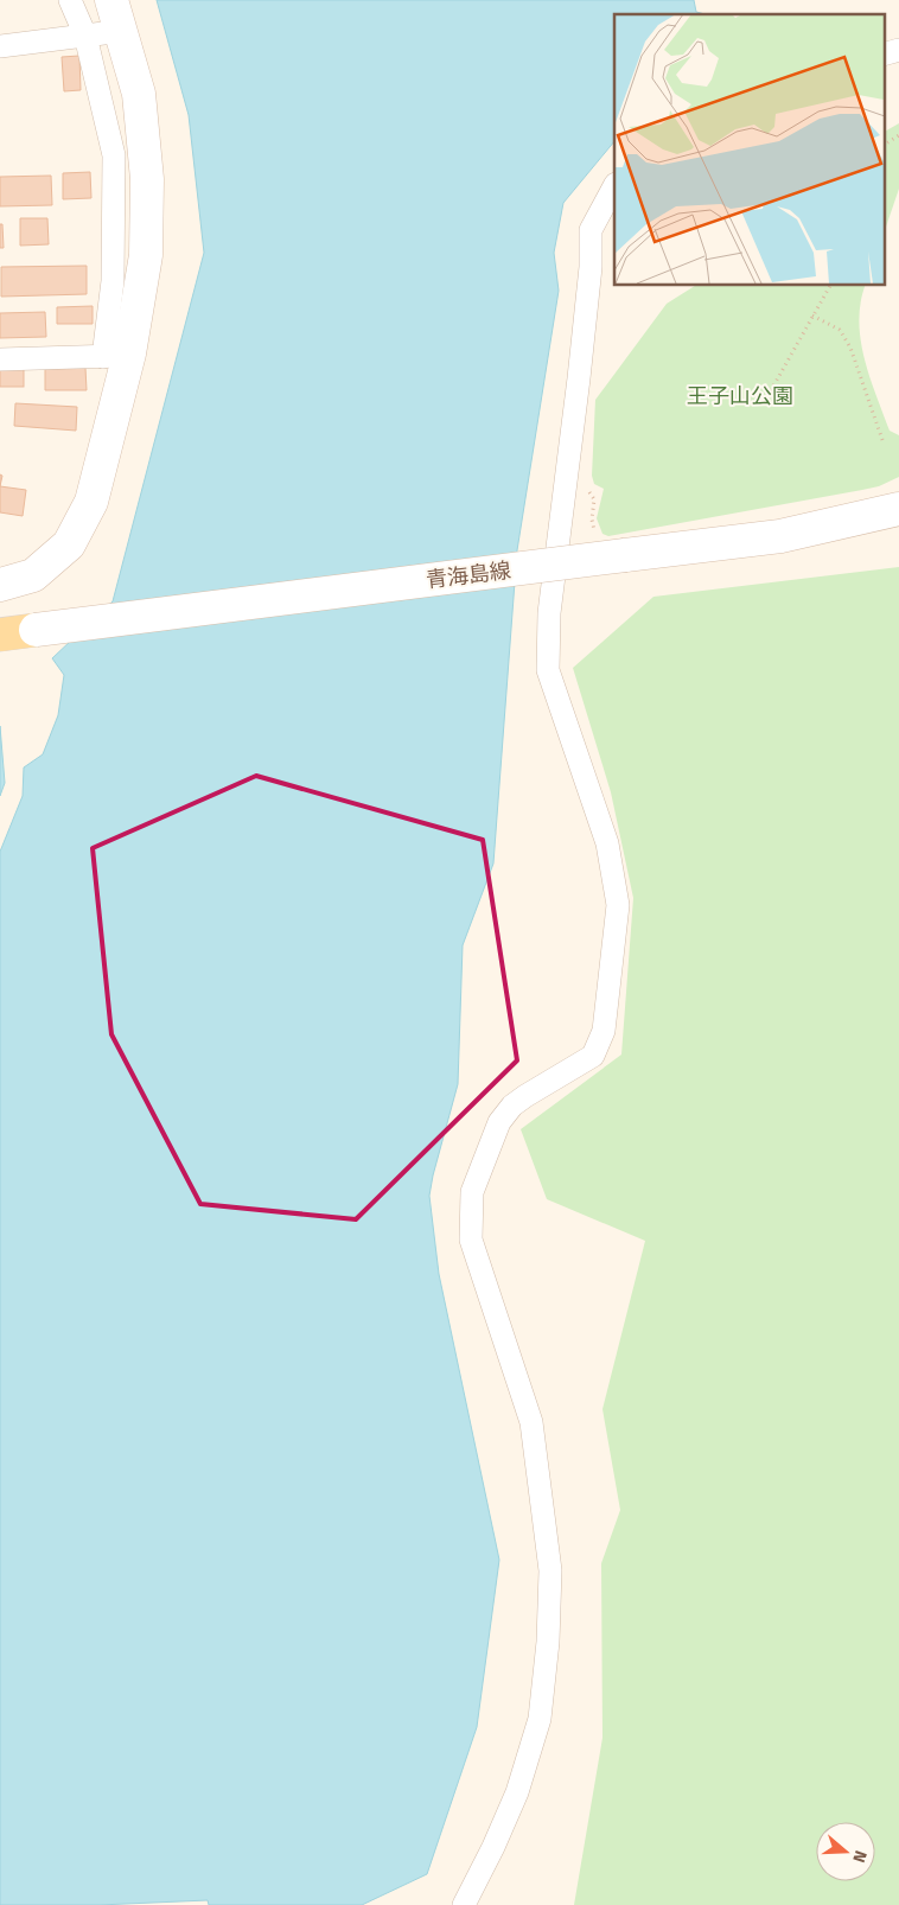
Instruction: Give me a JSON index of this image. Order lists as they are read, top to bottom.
{
  "streets": {
    "main road": ["青海島線"]
  },
  "parks": ["王子山公園"],
  "north": "right"
}
